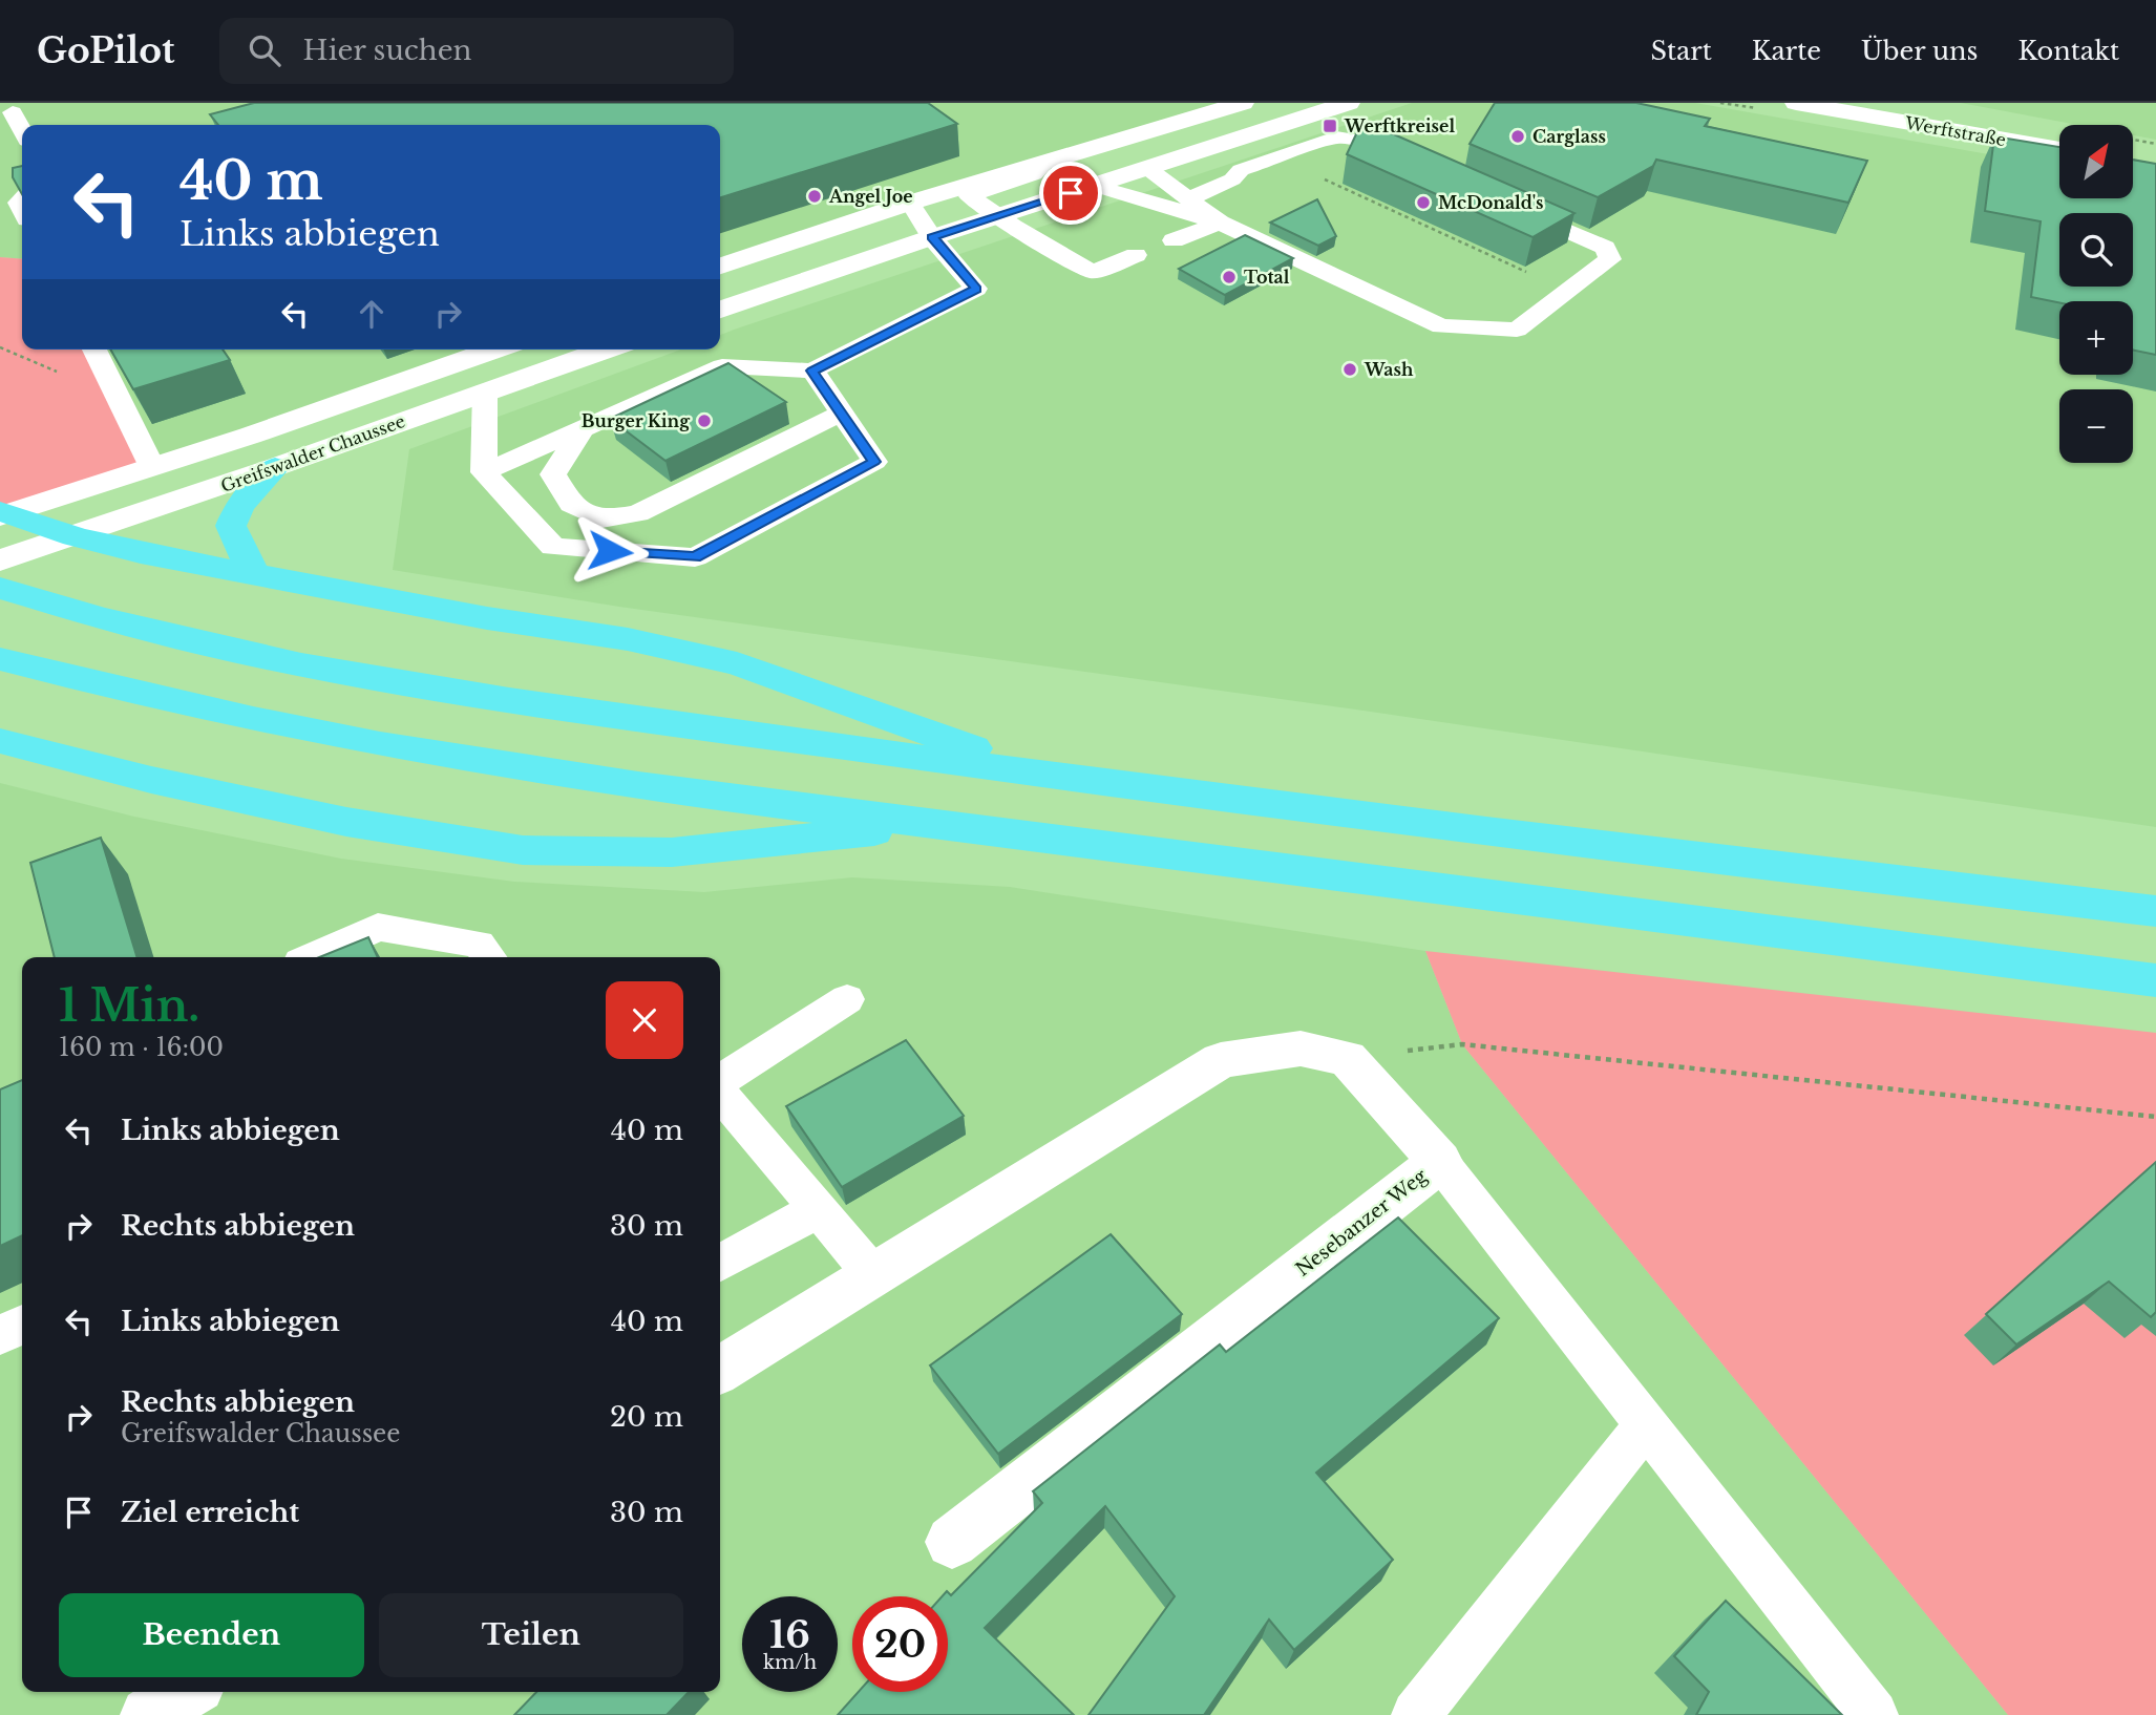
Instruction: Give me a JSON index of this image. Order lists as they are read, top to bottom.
{
  "streets": {
    "main road": ["Werftstraße", "Greifswalder Chaussee", "Nesebanzer Weg"]
  },
  "places": {
    "transit": ["Werftkreisel"],
    "other": [
      "Carglass",
      "Angel Joe",
      "McDonald's",
      "Total",
      "Wash",
      "Burger King"
    ]
  },
  "north": "top right",
  "page": {
    "header": "GoPilot",
    "search": "Hier suchen",
    "nav": [
      "Start",
      "Karte",
      "Über uns",
      "Kontakt"
    ],
    "map_buttons": ["+", "−"],
    "turn": ["40 m", "Links abbiegen"],
    "heading": ["1 Min.", "160 m · 16:00"],
    "list": [
      {
        "name": "Links abbiegen",
        "value": "40 m"
      },
      {
        "name": "Rechts abbiegen",
        "value": "30 m"
      },
      {
        "name": "Links abbiegen",
        "value": "40 m"
      },
      {
        "name": "Rechts abbiegen",
        "note": "Greifswalder Chaussee",
        "value": "20 m"
      },
      {
        "name": "Ziel erreicht",
        "value": "30 m"
      }
    ],
    "buttons": ["Beenden", "Teilen"],
    "speed": "16 km/h",
    "limit": "20"
  }
}
